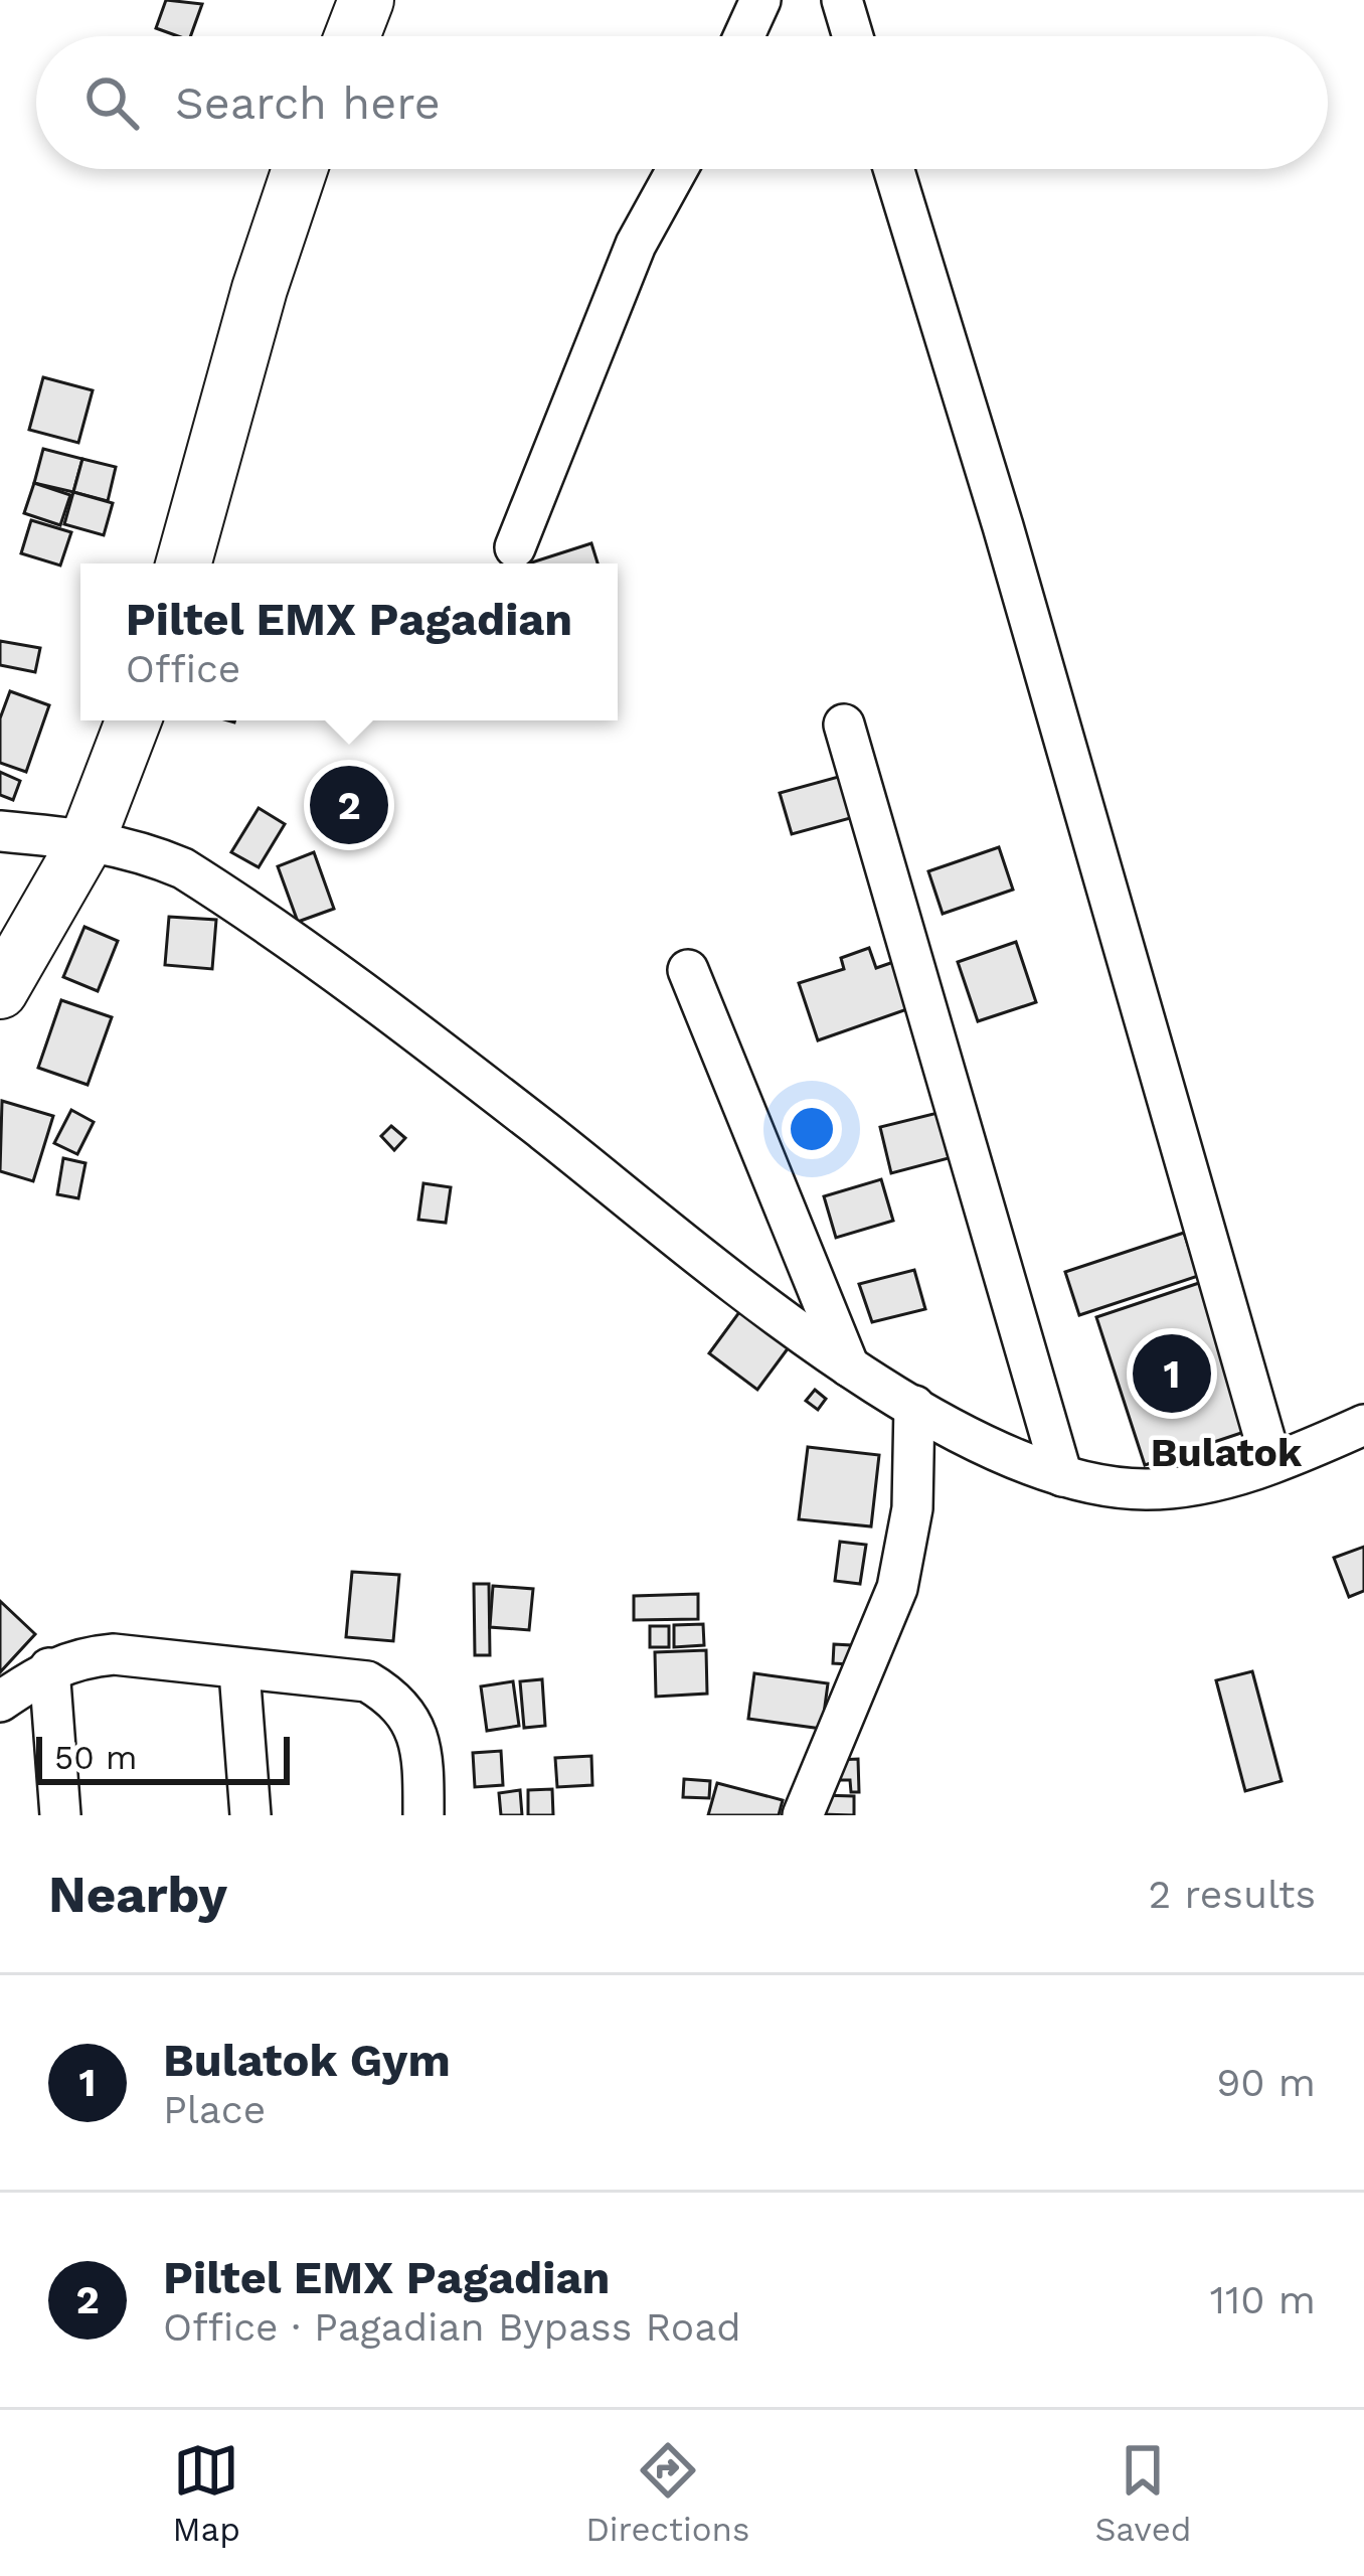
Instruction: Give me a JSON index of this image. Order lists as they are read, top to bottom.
{
  "districts": ["Bulatok"],
  "scale_bar": "50 m",
  "page": {
    "search": "Search here",
    "popup": ["Piltel EMX Pagadian", "Office"],
    "pins": ["2", "1"],
    "scale": "50 m",
    "heading": ["Nearby", "2 results"],
    "list": [
      {
        "mark": "1",
        "name": "Bulatok Gym",
        "note": "Place",
        "value": "90 m"
      },
      {
        "mark": "2",
        "name": "Piltel EMX Pagadian",
        "note": "Office · Pagadian Bypass Road",
        "value": "110 m"
      }
    ],
    "nav": ["Map", "Directions", "Saved"]
  }
}
